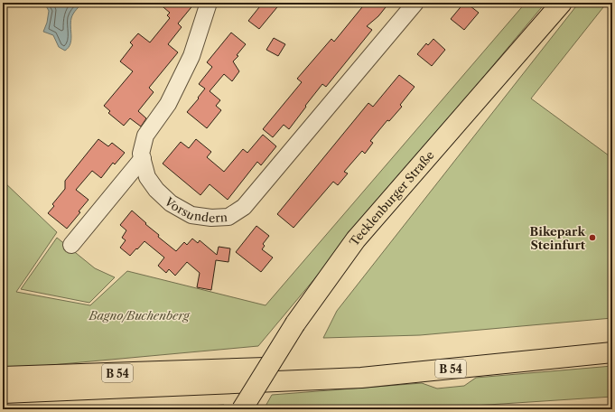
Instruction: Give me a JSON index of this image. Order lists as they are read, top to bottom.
{
  "streets": {
    "main road": ["Tecklenburger Straße", "B 54"],
    "street": ["Vorsundern"]
  },
  "parks": ["Bagno/Buchenberg"],
  "places": ["Bikepark Steinfurt"]
}
